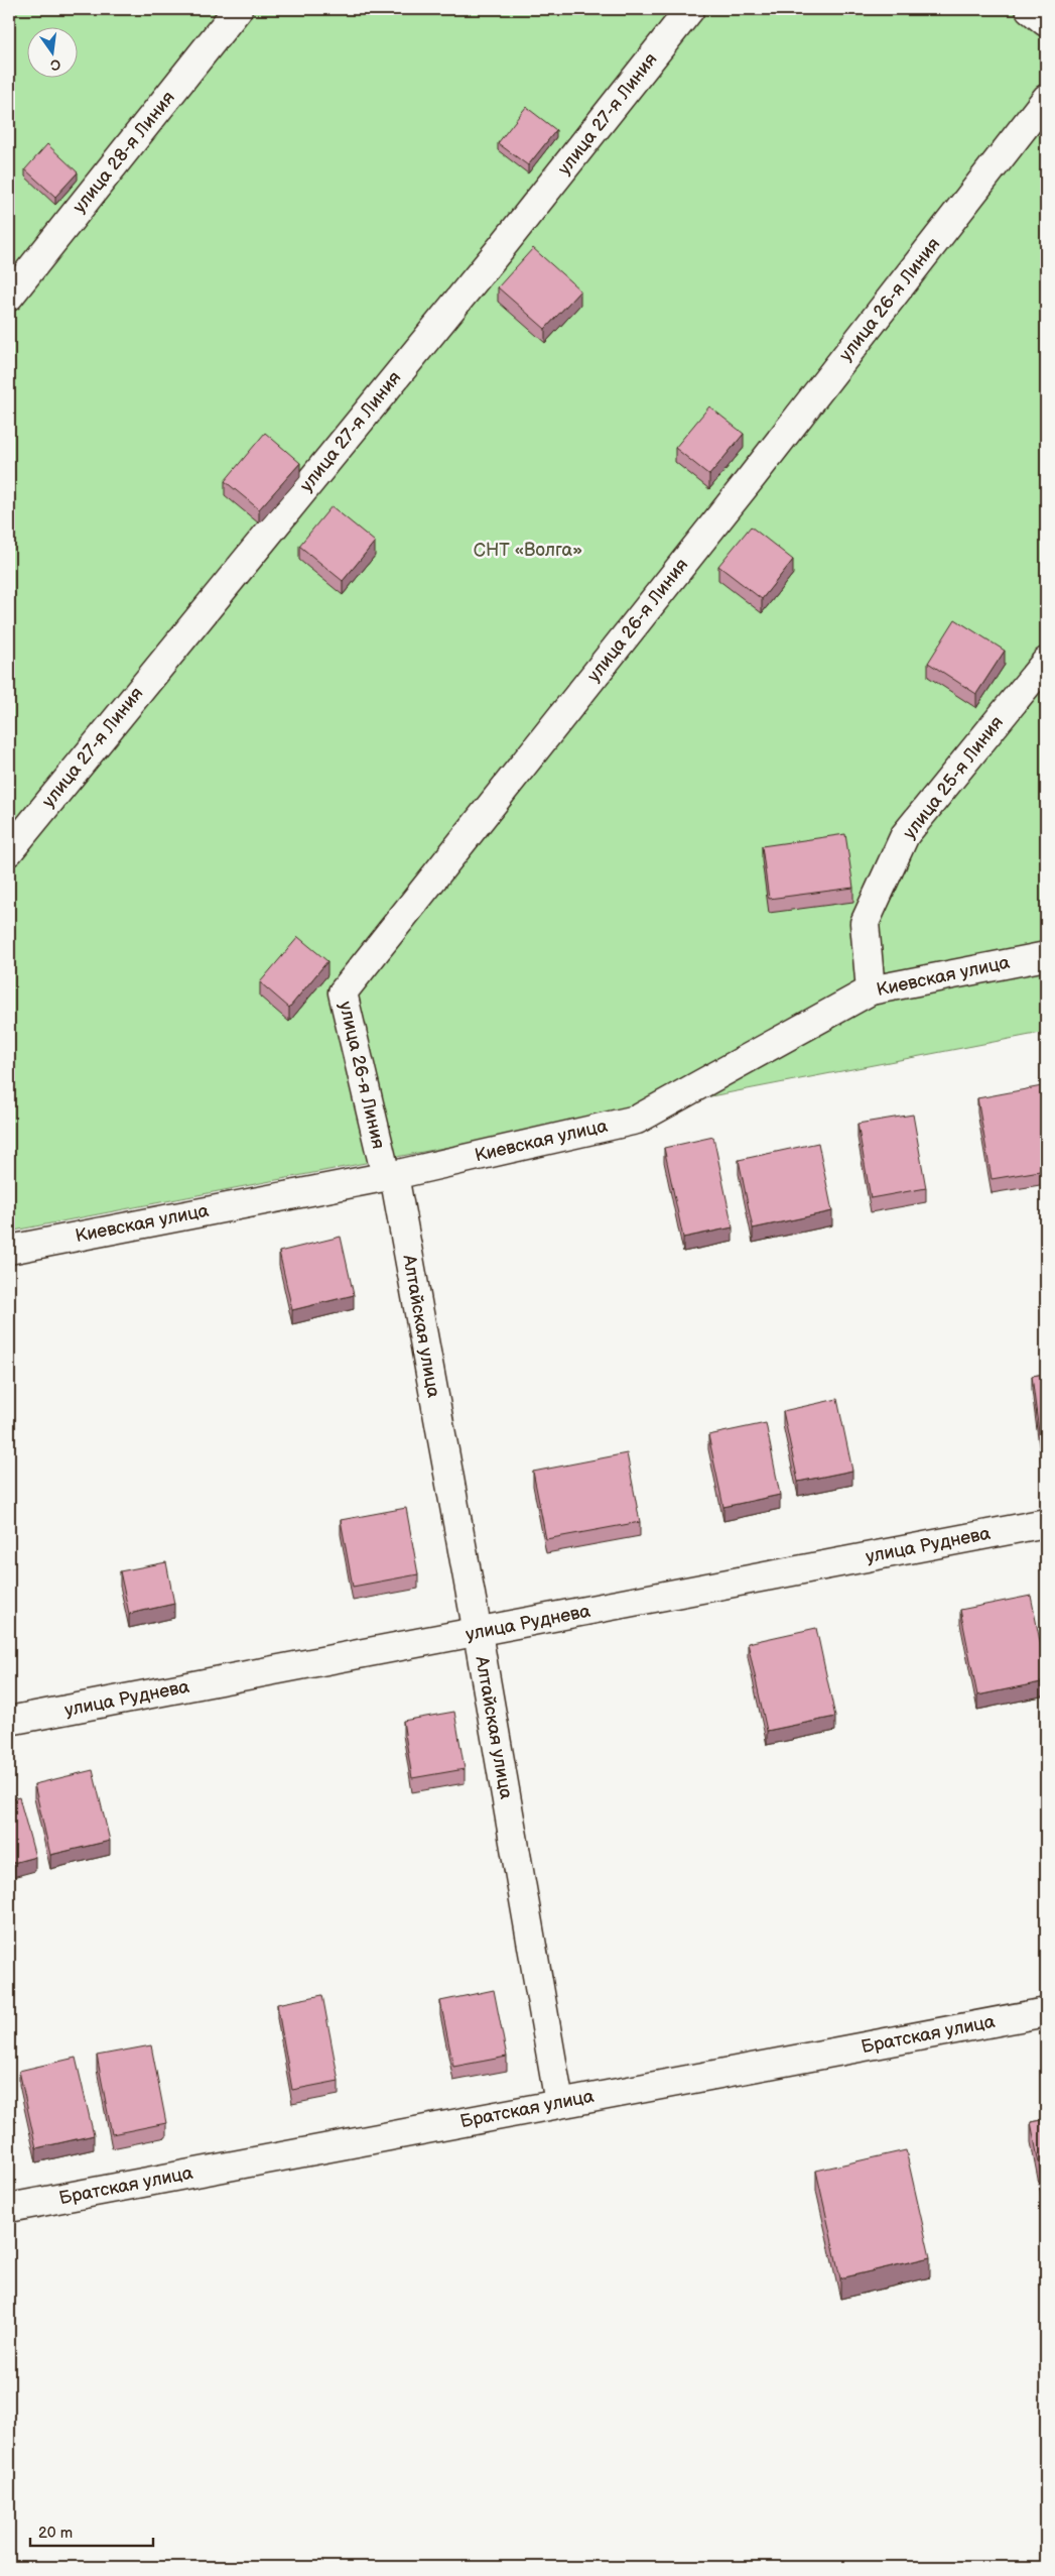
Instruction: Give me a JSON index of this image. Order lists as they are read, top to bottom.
{
  "streets": {
    "street": [
      "улица 27-я Линия",
      "улица 28-я Линия",
      "улица 26-я Линия",
      "улица 25-я Линия",
      "Киевская улица",
      "Алтайская улица",
      "улица Руднева",
      "Братская улица"
    ]
  },
  "crossings": [
    ["улица 26-я Линия", "Киевская улица"],
    ["улица 26-я Линия", "Алтайская улица"],
    ["улица 25-я Линия", "Киевская улица"],
    ["Киевская улица", "Алтайская улица"],
    ["Алтайская улица", "улица Руднева"],
    ["Алтайская улица", "Братская улица"]
  ],
  "parks": ["СНТ «Волга»"],
  "scale_bar": "20 m",
  "north": "bottom"
}
